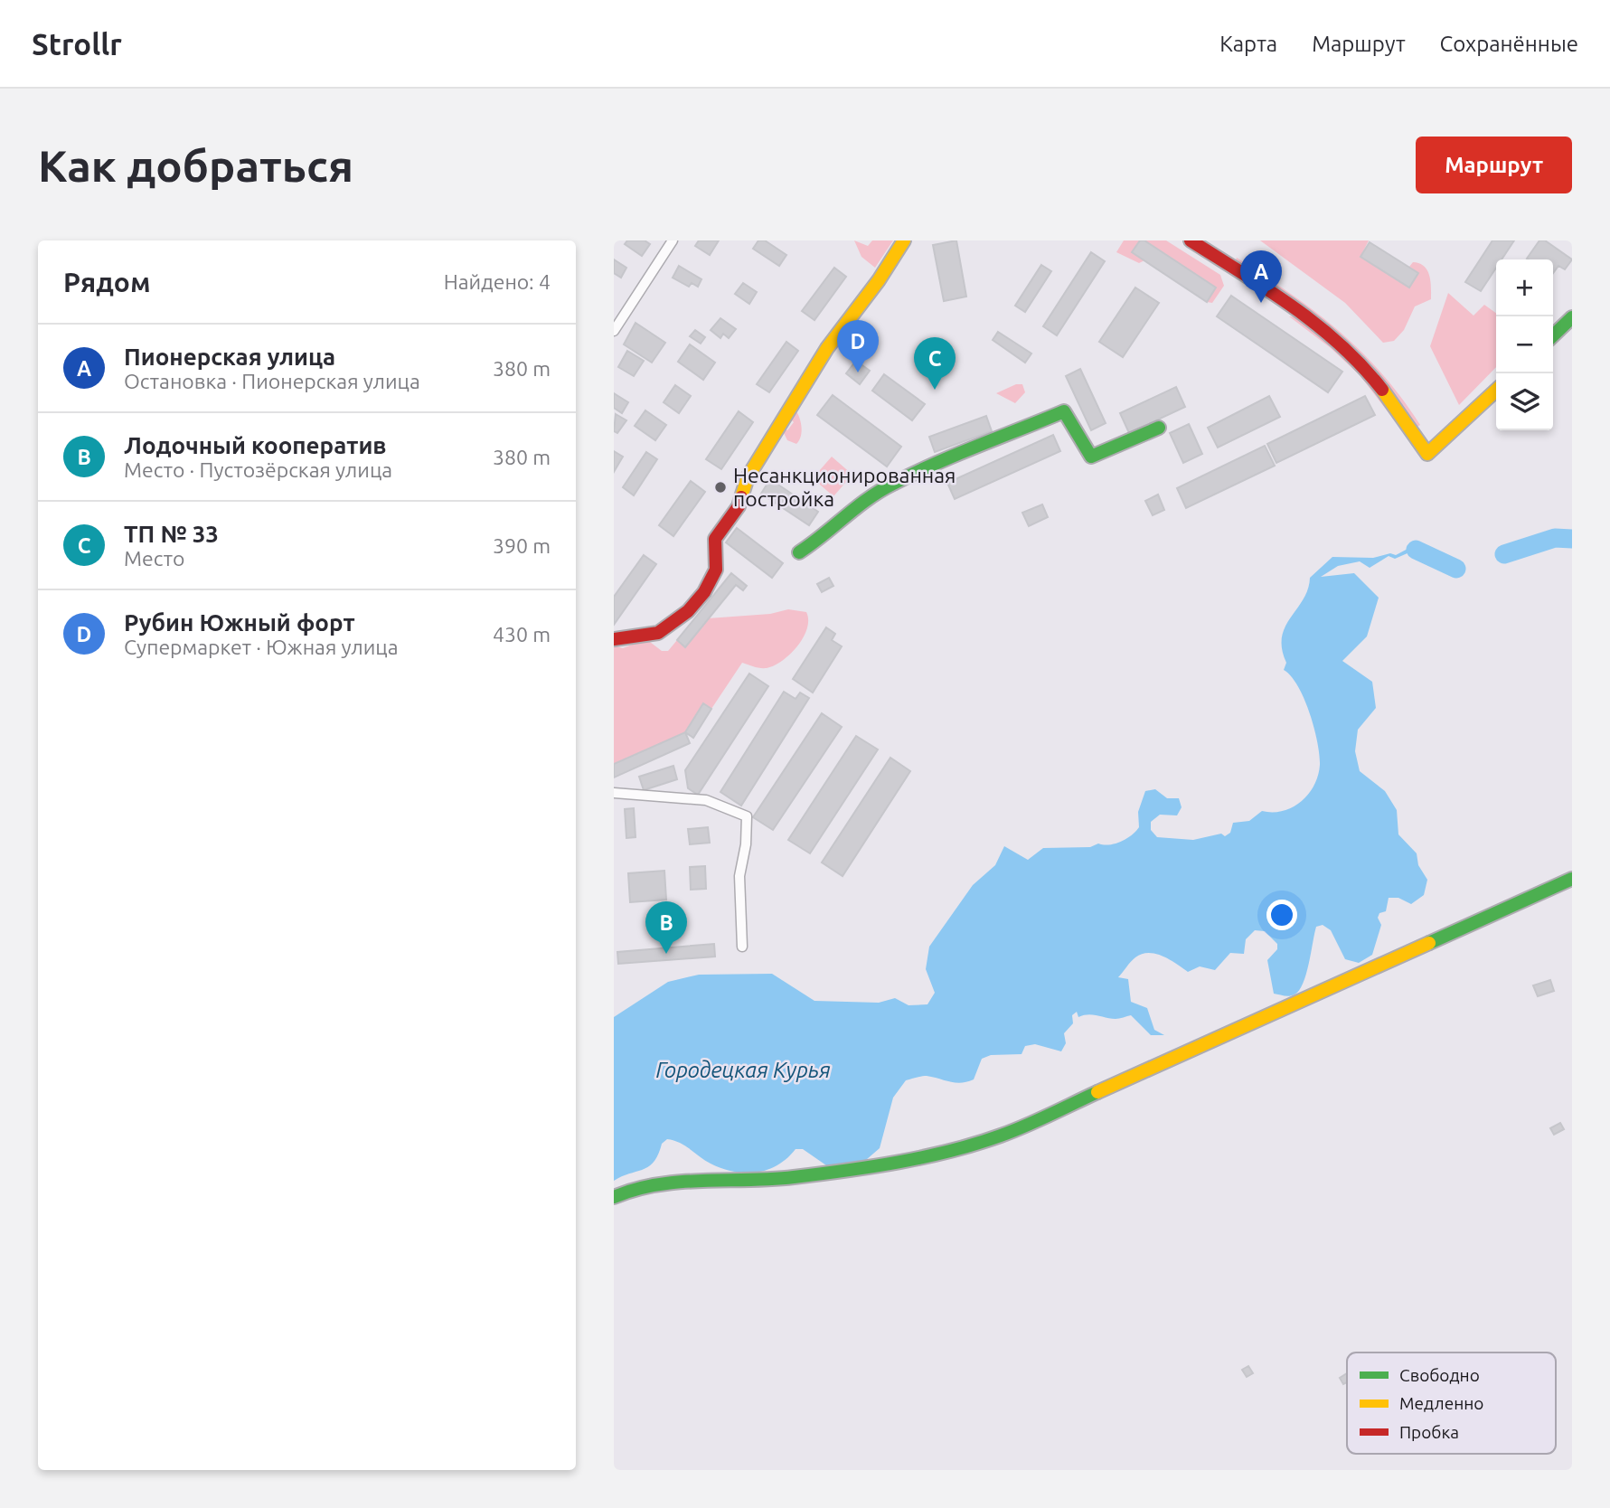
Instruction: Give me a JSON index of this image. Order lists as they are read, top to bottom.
{
  "water": ["Городецкая Курья"],
  "places": ["Несанкционированная постройка"],
  "legend": ["Свободно", "Медленно", "Пробка"],
  "page": {
    "header": "Strollr",
    "nav": ["Карта", "Маршрут", "Сохранённые"],
    "buttons": "Маршрут",
    "title": "Как добраться",
    "heading": ["Рядом", "Найдено: 4"],
    "pins": [
      "A",
      "D",
      "C",
      "B"
    ],
    "map_buttons": ["+", "−"],
    "list": [
      {
        "mark": "A",
        "name": "Пионерская улица",
        "note": "Остановка · Пионерская улица",
        "value": "380 m"
      },
      {
        "mark": "B",
        "name": "Лодочный кооператив",
        "note": "Место · Пустозёрская улица",
        "value": "380 m"
      },
      {
        "mark": "C",
        "name": "ТП № 33",
        "note": "Место",
        "value": "390 m"
      },
      {
        "mark": "D",
        "name": "Рубин Южный форт",
        "note": "Супермаркет · Южная улица",
        "value": "430 m"
      }
    ]
  }
}
